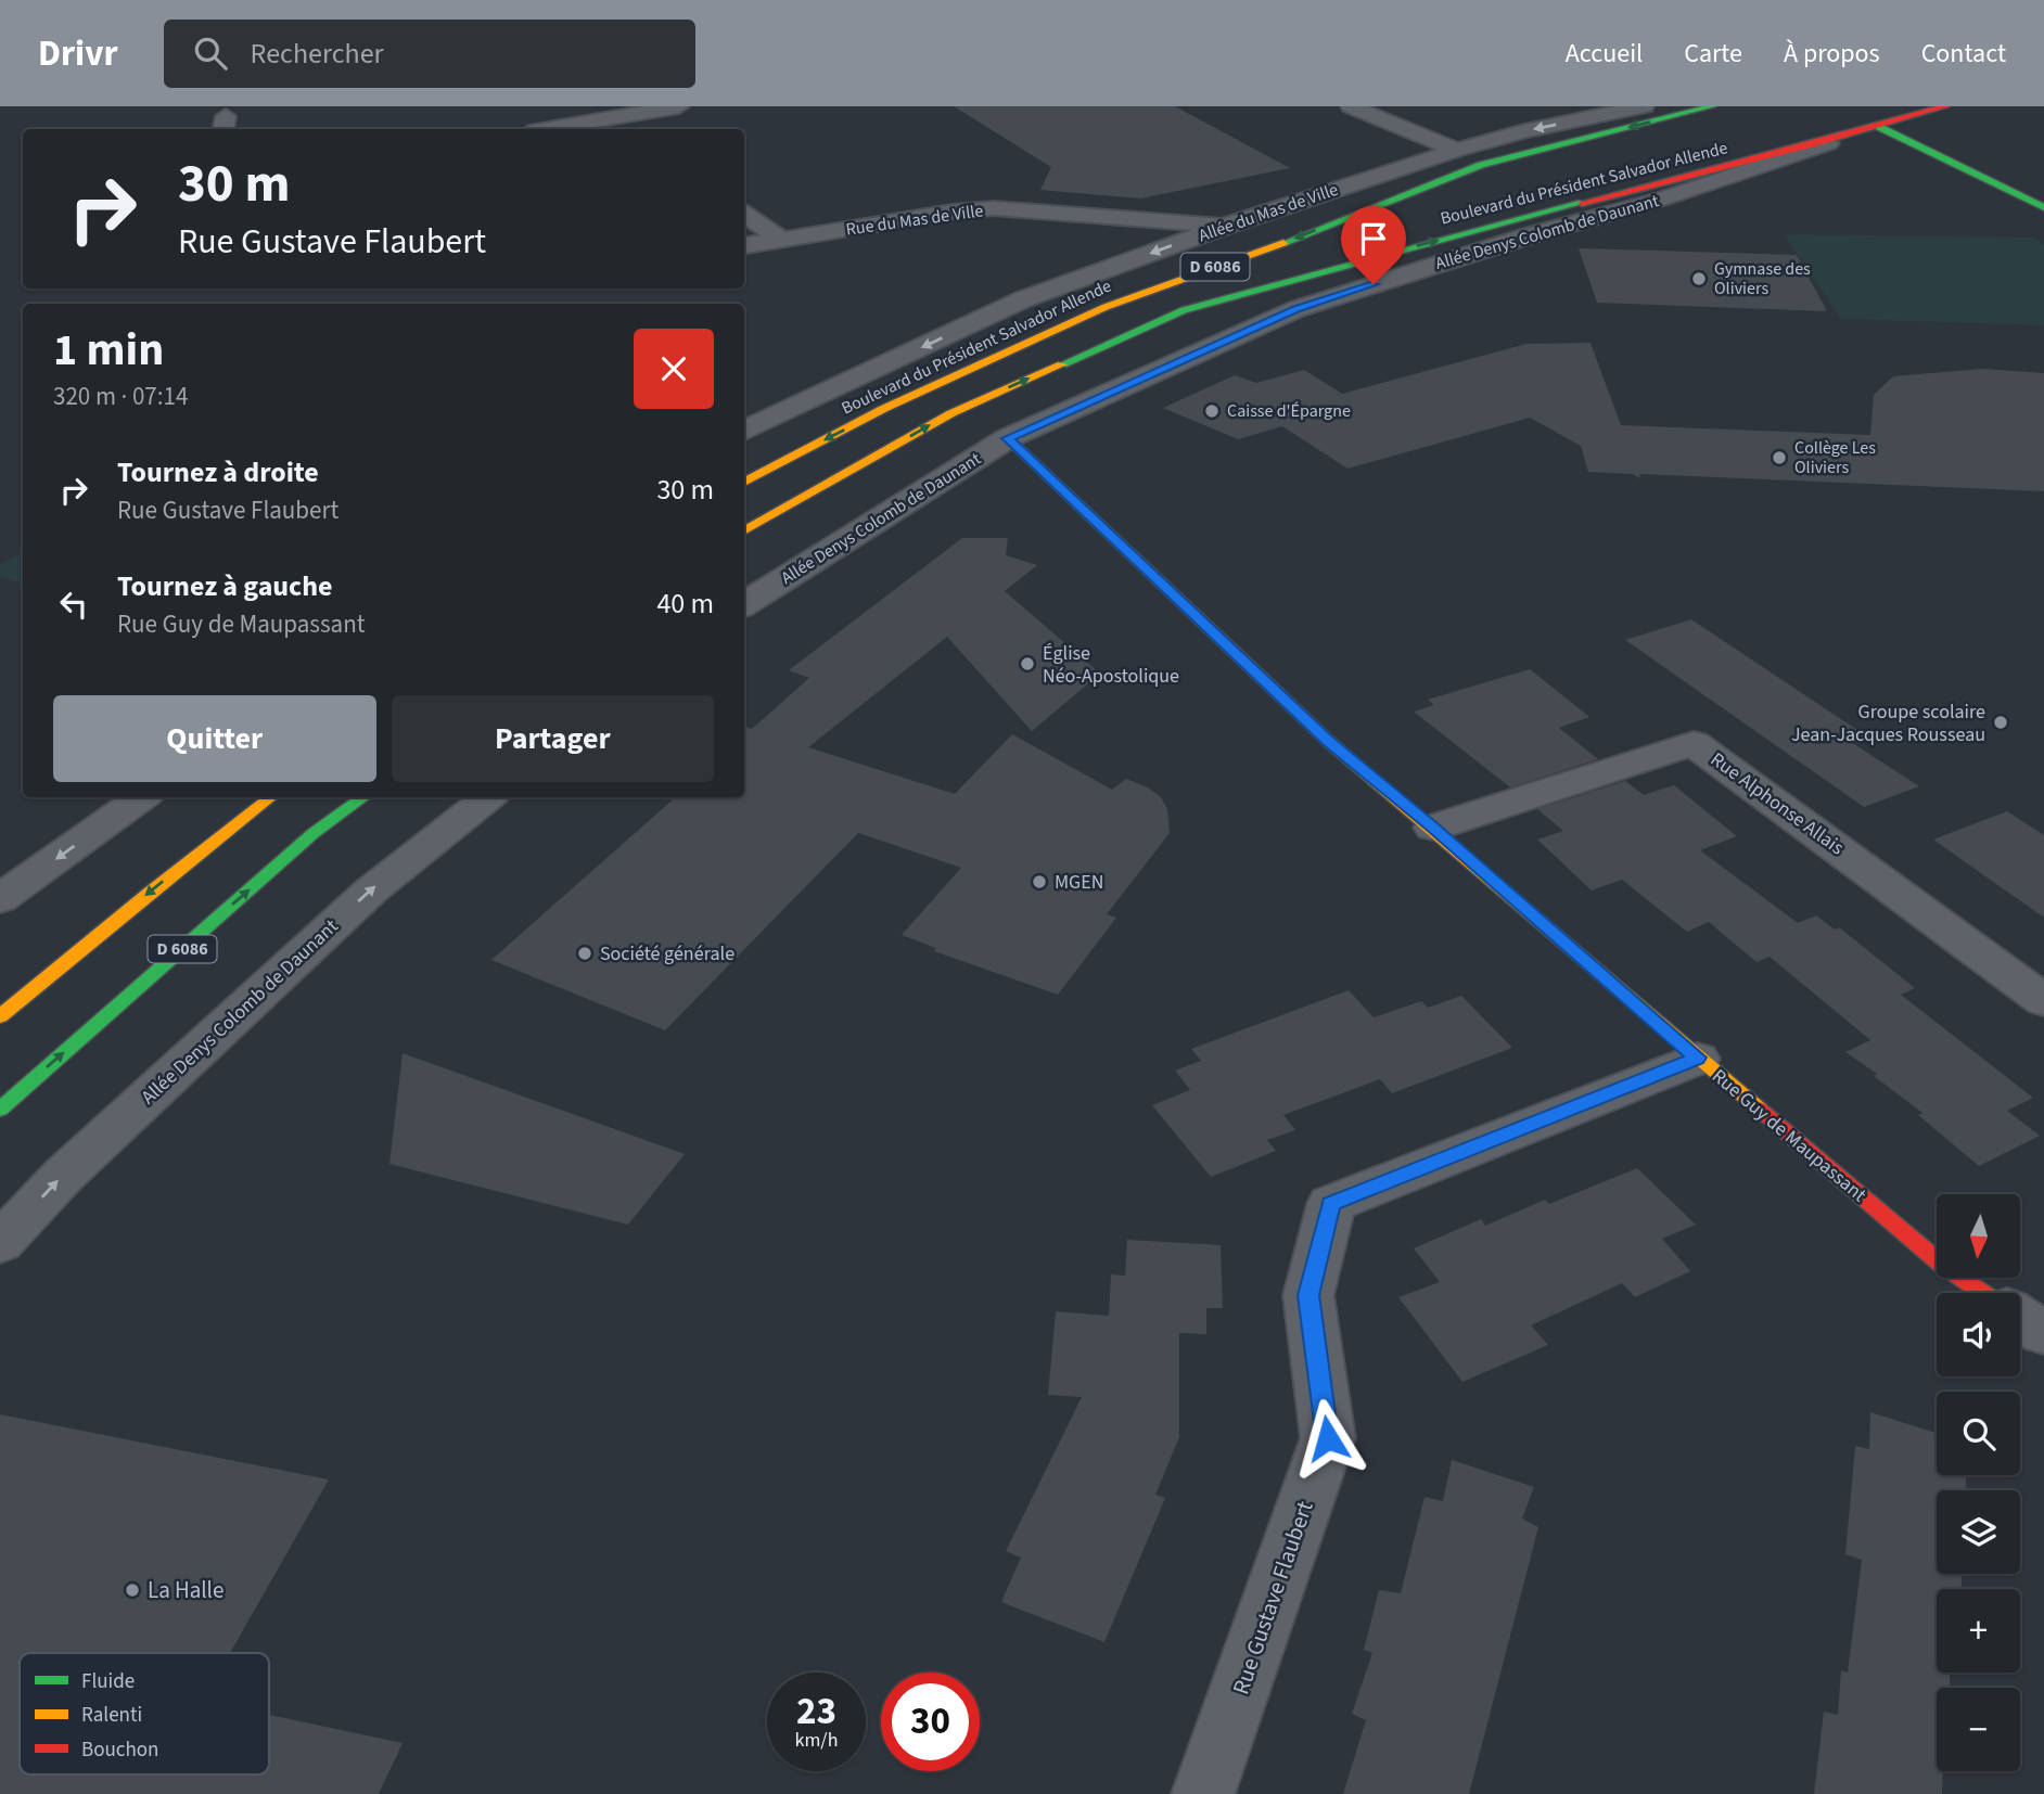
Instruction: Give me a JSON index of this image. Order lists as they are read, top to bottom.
{
  "streets": {
    "main road": ["Boulevard du Président Salvador Allende", "D 6086", "Rue Guy de Maupassant"],
    "street": [
      "Allée du Mas de Ville",
      "Rue du Mas de Ville",
      "Allée Denys Colomb de Daunant",
      "Rue Alphonse Allais",
      "Rue Gustave Flaubert"
    ]
  },
  "crossings": [
    ["Boulevard du Président Salvador Allende", "Allée Denys Colomb de Daunant"],
    ["Allée du Mas de Ville", "Rue du Mas de Ville"],
    ["Allée Denys Colomb de Daunant", "Rue Guy de Maupassant"],
    ["Rue Alphonse Allais", "Rue Guy de Maupassant"],
    ["Rue Guy de Maupassant", "Rue Gustave Flaubert"]
  ],
  "one_way": ["Allée du Mas de Ville"],
  "places": [
    "Gymnase des Oliviers",
    "Caisse d'Épargne",
    "Collège Les Oliviers",
    "Église Néo-Apostolique",
    "Groupe scolaire Jean-Jacques Rousseau",
    "MGEN",
    "Société générale",
    "La Halle"
  ],
  "legend": ["Fluide", "Ralenti", "Bouchon"],
  "north": "bottom",
  "page": {
    "header": "Drivr",
    "search": "Rechercher",
    "nav": [
      "Accueil",
      "Carte",
      "À propos",
      "Contact"
    ],
    "turn": ["30 m", "Rue Gustave Flaubert"],
    "heading": ["1 min", "320 m · 07:14"],
    "list": [
      {
        "name": "Tournez à droite",
        "note": "Rue Gustave Flaubert",
        "value": "30 m"
      },
      {
        "name": "Tournez à gauche",
        "note": "Rue Guy de Maupassant",
        "value": "40 m"
      }
    ],
    "buttons": ["Quitter", "Partager"],
    "map_buttons": ["+", "−"],
    "speed": "23 km/h",
    "limit": "30"
  }
}
